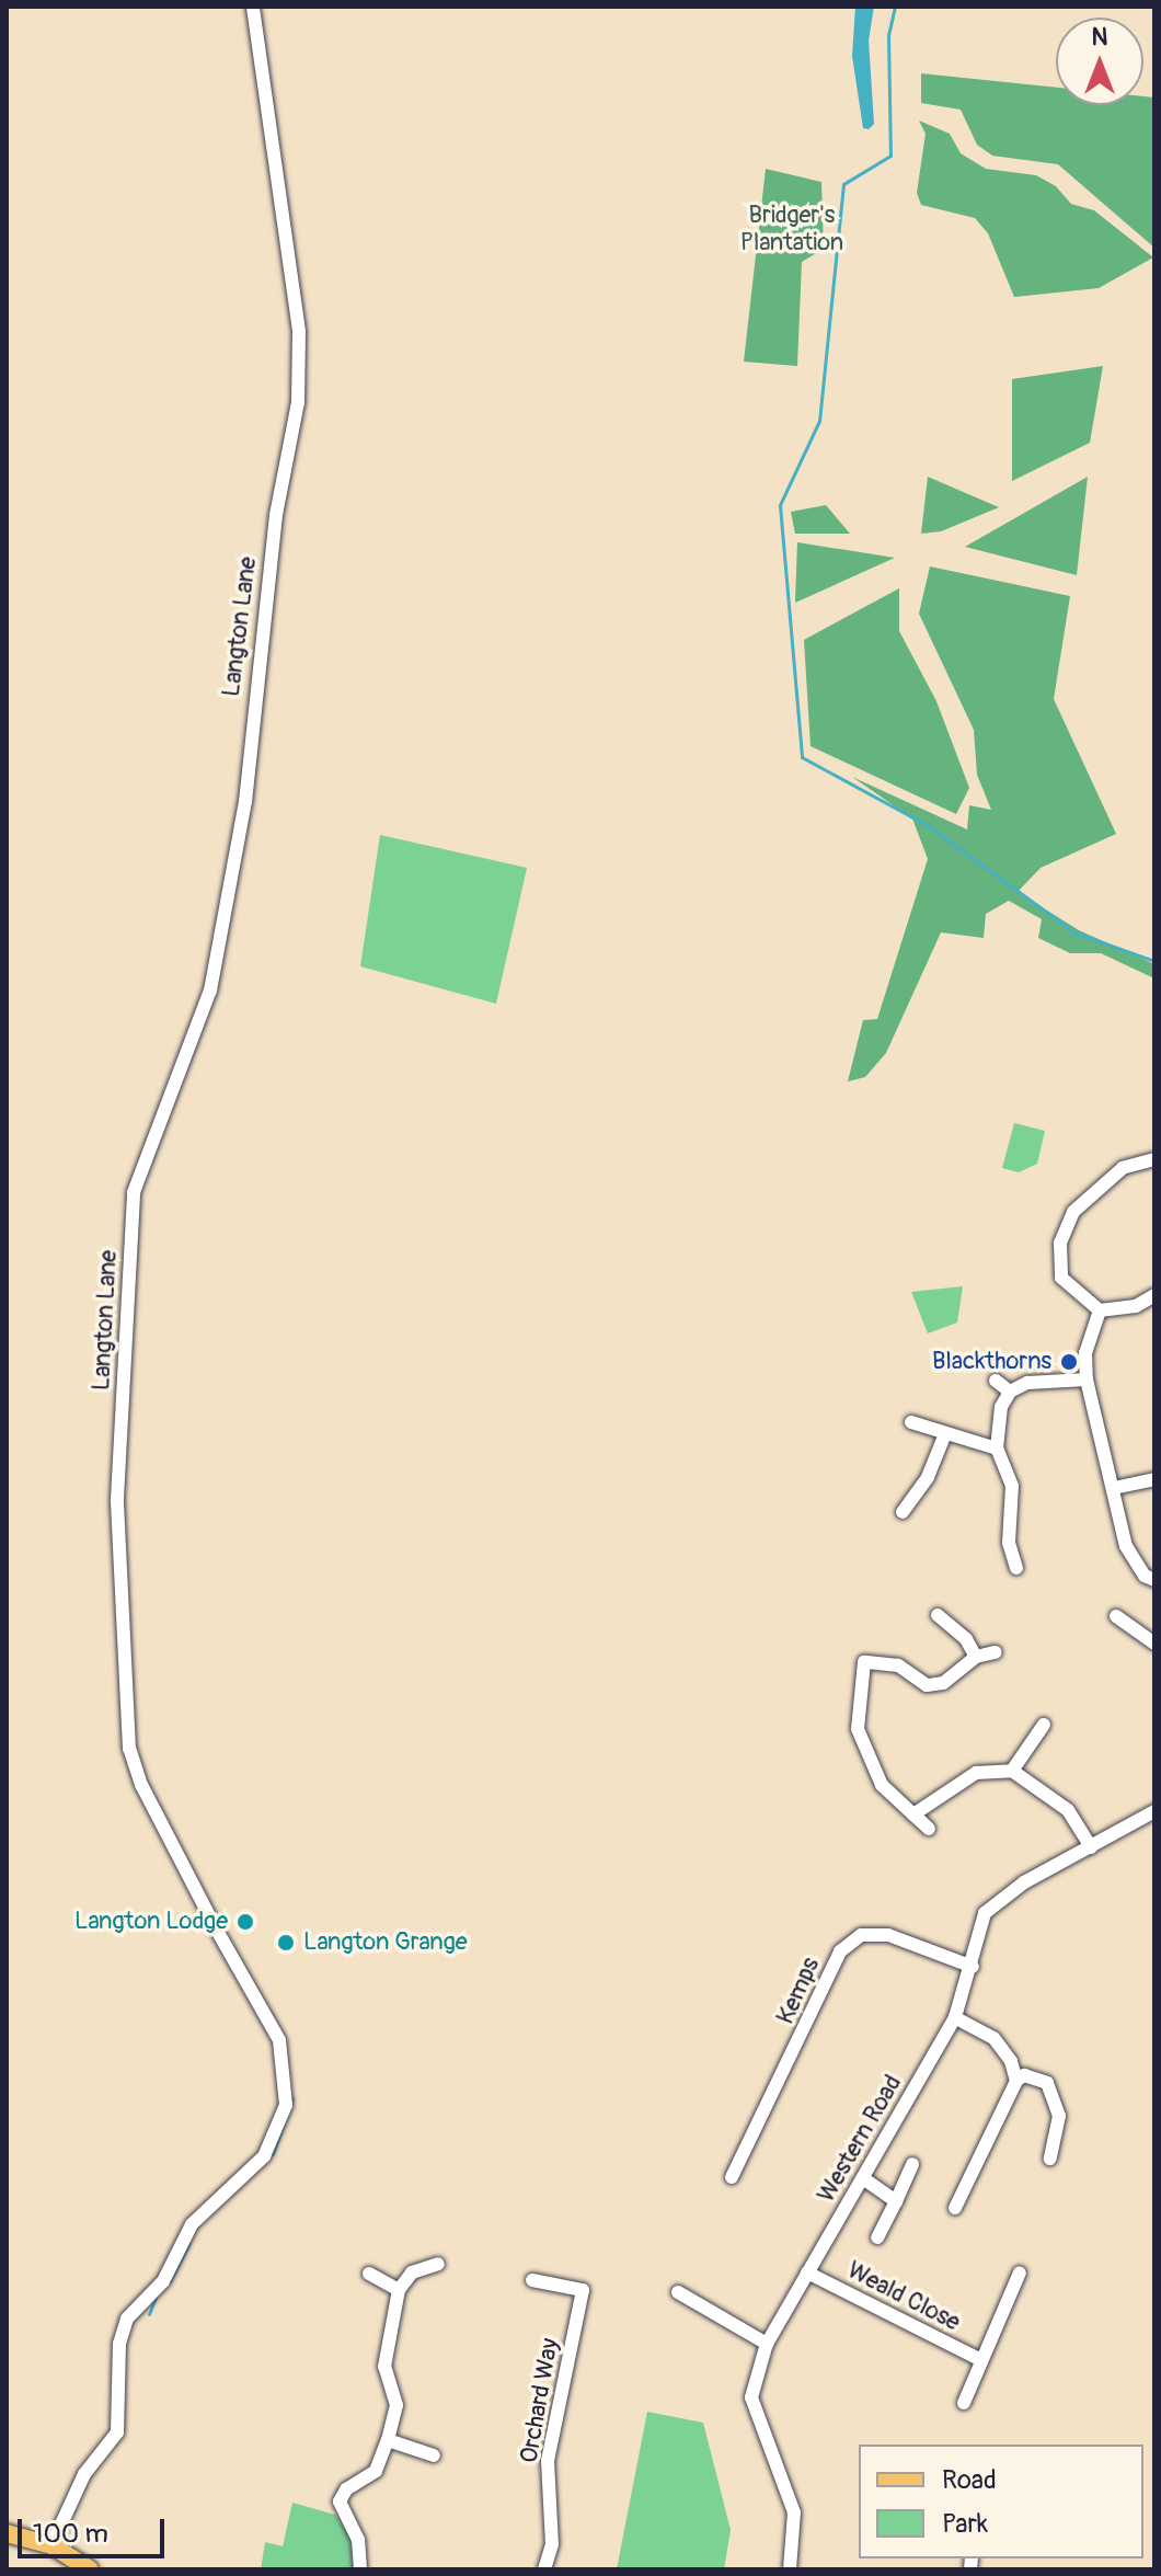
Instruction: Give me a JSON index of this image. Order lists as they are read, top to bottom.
{
  "streets": {
    "street": [
      "Langton Lane",
      "Kemps",
      "Western Road",
      "Weald Close",
      "Orchard Way"
    ]
  },
  "crossings": [
    ["Kemps", "Western Road"],
    ["Western Road", "Weald Close"]
  ],
  "parks": ["Bridger's Plantation"],
  "places": ["Blackthorns", "Langton Lodge", "Langton Grange"],
  "legend": ["Road", "Park"],
  "scale_bar": "100 m",
  "north": "top"
}
